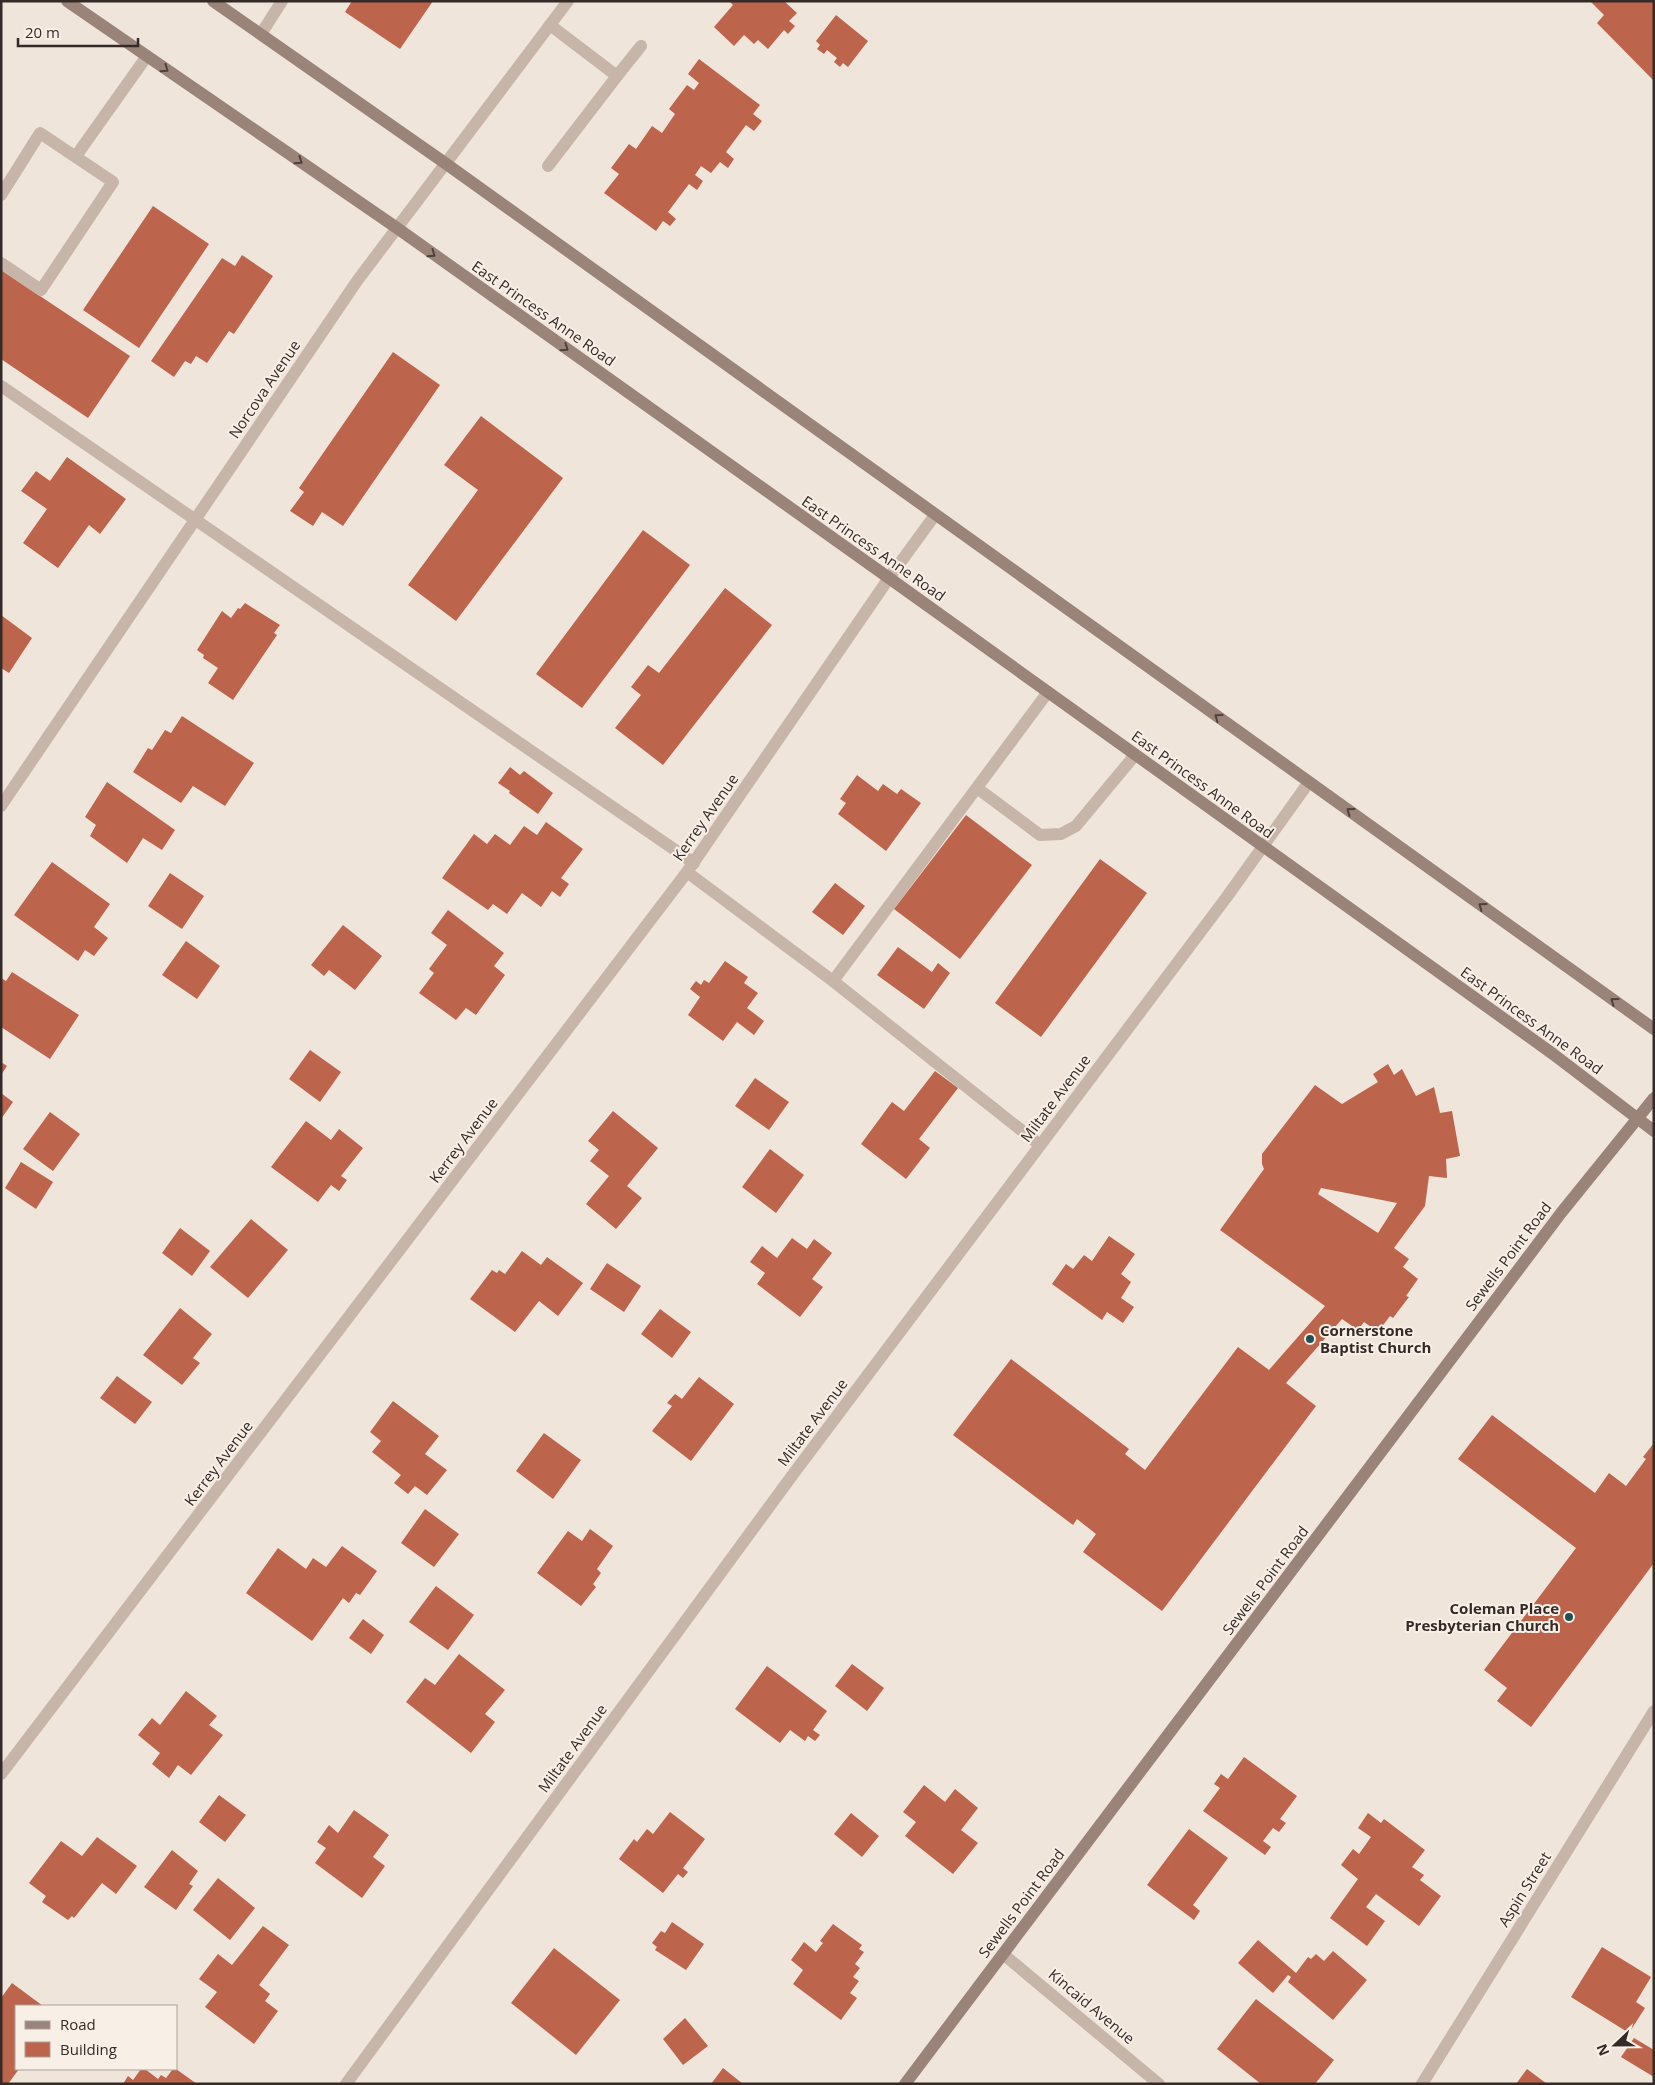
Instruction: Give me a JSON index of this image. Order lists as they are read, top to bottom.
{
  "streets": {
    "main road": ["East Princess Anne Road", "Sewells Point Road"],
    "street": [
      "Norcova Avenue",
      "Kerrey Avenue",
      "Miltate Avenue",
      "Aspin Street",
      "Kincaid Avenue"
    ]
  },
  "crossings": [
    ["East Princess Anne Road", "Norcova Avenue"],
    ["East Princess Anne Road", "Kerrey Avenue"],
    ["East Princess Anne Road", "Miltate Avenue"],
    ["East Princess Anne Road", "Sewells Point Road"],
    ["Sewells Point Road", "Kincaid Avenue"]
  ],
  "places": ["Cornerstone Baptist Church", "Coleman Place Presbyterian Church"],
  "legend": ["Road", "Building"],
  "scale_bar": "20 m",
  "north": "left"
}
